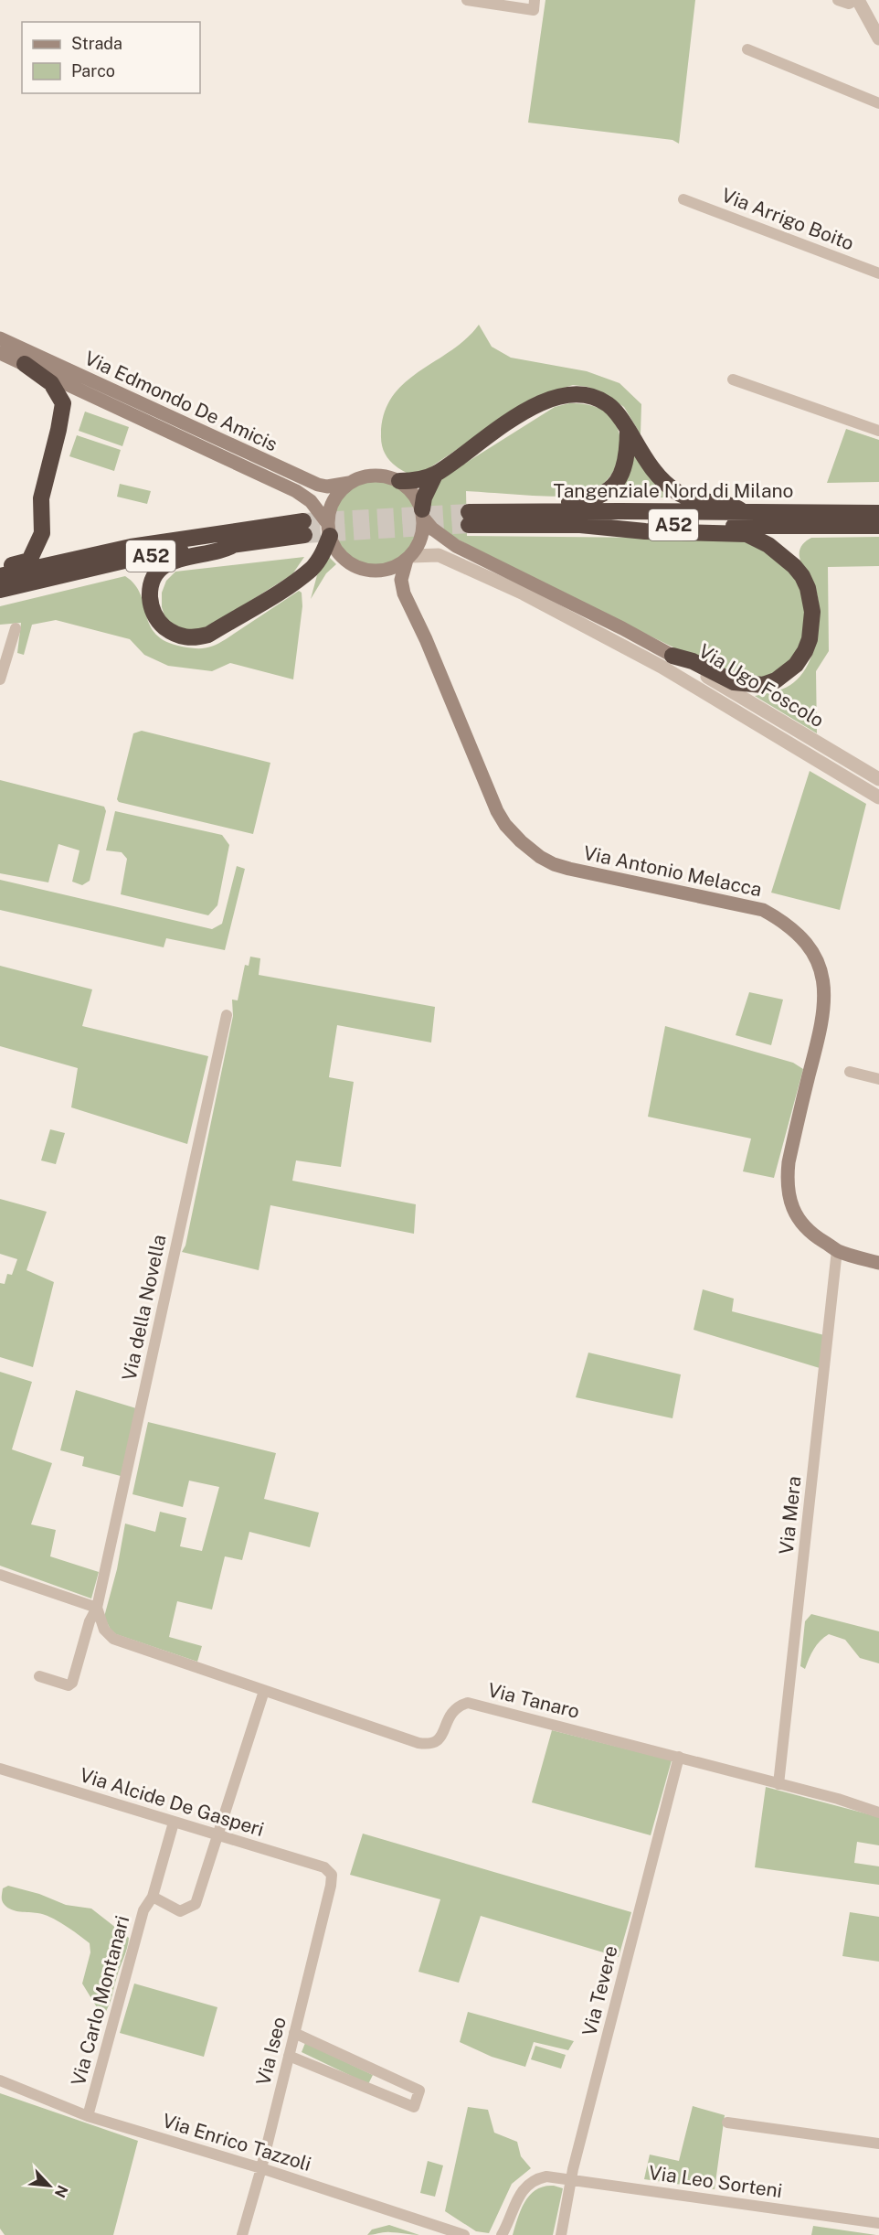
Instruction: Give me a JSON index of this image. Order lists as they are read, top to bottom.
{
  "streets": {
    "highway": ["Tangenziale Nord di Milano", "A52"],
    "main road": ["Via Edmondo De Amicis", "Via Ugo Foscolo", "Via Antonio Melacca"],
    "street": [
      "Via Arrigo Boito",
      "Via della Novella",
      "Via Mera",
      "Via Tanaro",
      "Via Alcide De Gasperi",
      "Via Tevere",
      "Via Carlo Montanari",
      "Via Iseo",
      "Via Enrico Tazzoli",
      "Via Leo Sorteni"
    ]
  },
  "crossings": [
    ["Via Edmondo De Amicis", "Via Ugo Foscolo"],
    ["Via Edmondo De Amicis", "Via Antonio Melacca"],
    ["Via Ugo Foscolo", "Via Antonio Melacca"],
    ["Via Antonio Melacca", "Via Mera"],
    ["Via della Novella", "Via Tanaro"],
    ["Via Mera", "Via Tanaro"],
    ["Via Tanaro", "Via Tevere"],
    ["Via Tanaro", "Via Carlo Montanari"],
    ["Via Alcide De Gasperi", "Via Carlo Montanari"],
    ["Via Alcide De Gasperi", "Via Iseo"],
    ["Via Tevere", "Via Leo Sorteni"],
    ["Via Carlo Montanari", "Via Enrico Tazzoli"],
    ["Via Iseo", "Via Enrico Tazzoli"]
  ],
  "legend": ["Strada", "Parco"],
  "north": "bottom right"
}
